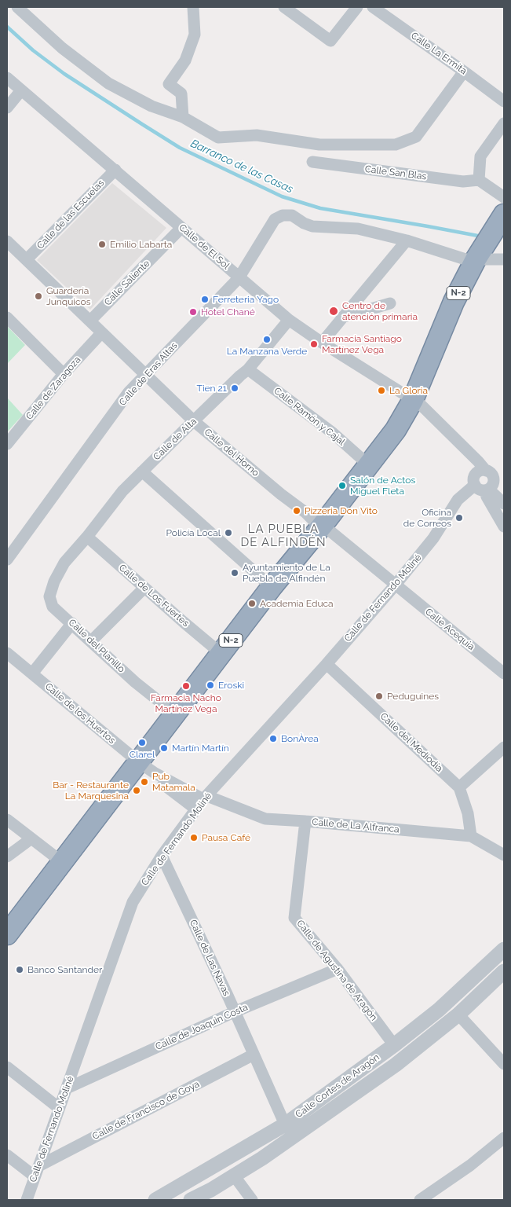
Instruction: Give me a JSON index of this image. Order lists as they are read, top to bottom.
{
  "streets": {
    "highway": ["N-2"],
    "street": [
      "Calle La Ermita",
      "Calle San Blas",
      "Calle de las Escuelas",
      "Calle de El Sol",
      "Calle Saliente",
      "Calle de Eras Altas",
      "Calle de Zaragoza",
      "Calle Ramón y Cajal",
      "Calle de Alta",
      "Calle del Horno",
      "Calle de Los Fuertes",
      "Calle de Fernando Moliné",
      "Calle Acequia",
      "Calle del Planillo",
      "Calle de los Huertos",
      "Calle del Mediodía",
      "Calle de La Alfranca",
      "Calle de Las Navas",
      "Calle de Agustina de Aragón",
      "Calle de Joaquin Costa",
      "Calle Cortes de Aragón",
      "Calle de Francisco de Goya"
    ]
  },
  "crossings": [
    ["Calle de las Escuelas", "Calle de El Sol"],
    ["Calle de las Escuelas", "Calle del Horno"],
    ["Calle de El Sol", "Calle Saliente"],
    ["Calle de El Sol", "N-2"],
    ["Calle de El Sol", "Calle de Eras Altas"],
    ["Calle de El Sol", "Calle de Alta"],
    ["Calle de El Sol", "Calle de Fernando Moliné"],
    ["Calle Saliente", "Calle del Horno"],
    ["N-2", "Calle Ramón y Cajal"],
    ["N-2", "Calle del Horno"],
    ["N-2", "Calle de Los Fuertes"],
    ["N-2", "Calle del Planillo"],
    ["N-2", "Calle de los Huertos"],
    ["Calle de Eras Altas", "Calle del Horno"],
    ["Calle de Zaragoza", "Calle del Horno"],
    ["Calle Ramón y Cajal", "Calle de Alta"],
    ["Calle de Alta", "Calle del Horno"],
    ["Calle de Alta", "Calle de Los Fuertes"],
    ["Calle de Alta", "Calle del Planillo"],
    ["Calle del Horno", "Calle de Fernando Moliné"],
    ["Calle del Horno", "Calle Acequia"],
    ["Calle de Fernando Moliné", "Calle Acequia"],
    ["Calle de Fernando Moliné", "Calle de los Huertos"],
    ["Calle de Fernando Moliné", "Calle del Mediodía"],
    ["Calle de Fernando Moliné", "Calle de La Alfranca"],
    ["Calle de Fernando Moliné", "Calle de Las Navas"],
    ["Calle de Fernando Moliné", "Calle de Joaquin Costa"],
    ["Calle de Fernando Moliné", "Calle de Francisco de Goya"],
    ["Calle de los Huertos", "Calle de La Alfranca"],
    ["Calle del Mediodía", "Calle de La Alfranca"],
    ["Calle de La Alfranca", "Calle de Agustina de Aragón"],
    ["Calle de Las Navas", "Calle de Joaquin Costa"],
    ["Calle de Las Navas", "Calle Cortes de Aragón"],
    ["Calle de Las Navas", "Calle de Francisco de Goya"],
    ["Calle de Agustina de Aragón", "Calle de Joaquin Costa"],
    ["Calle de Agustina de Aragón", "Calle Cortes de Aragón"]
  ],
  "districts": ["LA PUEBLA DE ALFINDÉN"],
  "water": ["Barranco de las Casas"],
  "places": [
    "Emilio Labarta",
    "Guardería Junquicos",
    "Ferreteria Yago",
    "Centro de atención primaria",
    "Hotel Chané",
    "La Manzana Verde",
    "Farmacia Santiago Martínez Vega",
    "Tien 21",
    "La Gloria",
    "Salón de Actos Miguel Fleta",
    "Pizzeria Don Vito",
    "Oficina de Correos",
    "Policía Local",
    "Ayuntamiento de La Puebla de Alfindén",
    "Academia Educa",
    "Eroski",
    "Farmacia Nacho Martínez Vega",
    "Peduguines",
    "BonÀrea",
    "Clarel",
    "Martín Martín",
    "Pub Matamala",
    "Bar - Restaurante La Marquesina",
    "Pausa Café",
    "Banco Santander"
  ]
}
